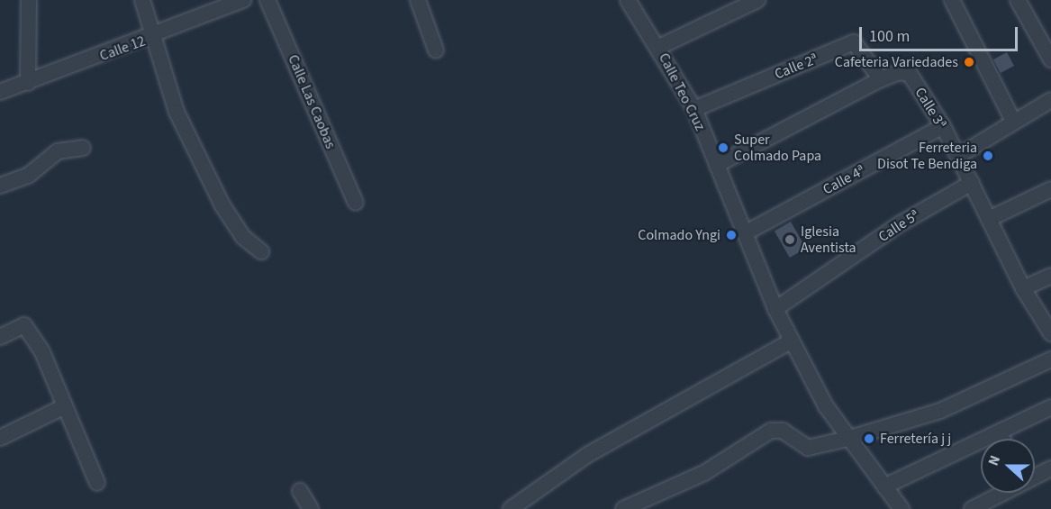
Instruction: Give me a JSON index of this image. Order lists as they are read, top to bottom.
{
  "streets": {
    "street": [
      "Calle 12",
      "Calle 2ª",
      "Calle Teo Cruz",
      "Calle Las Caobas",
      "Calle 3ª",
      "Calle 4ª",
      "Calle 5ª"
    ]
  },
  "crossings": [
    ["Calle 2ª", "Calle Teo Cruz"],
    ["Calle 2ª", "Calle 3ª"],
    ["Calle Teo Cruz", "Calle 3ª"],
    ["Calle Teo Cruz", "Calle 4ª"],
    ["Calle Teo Cruz", "Calle 5ª"],
    ["Calle 3ª", "Calle 4ª"],
    ["Calle 3ª", "Calle 5ª"]
  ],
  "places": [
    "Cafeteria Variedades",
    "Super Colmado Papa",
    "Ferreteria Disot Te Bendiga",
    "Colmado Yngi",
    "Iglesia Aventista",
    "Ferretería j j"
  ],
  "scale_bar": "100 m",
  "north": "left"
}
